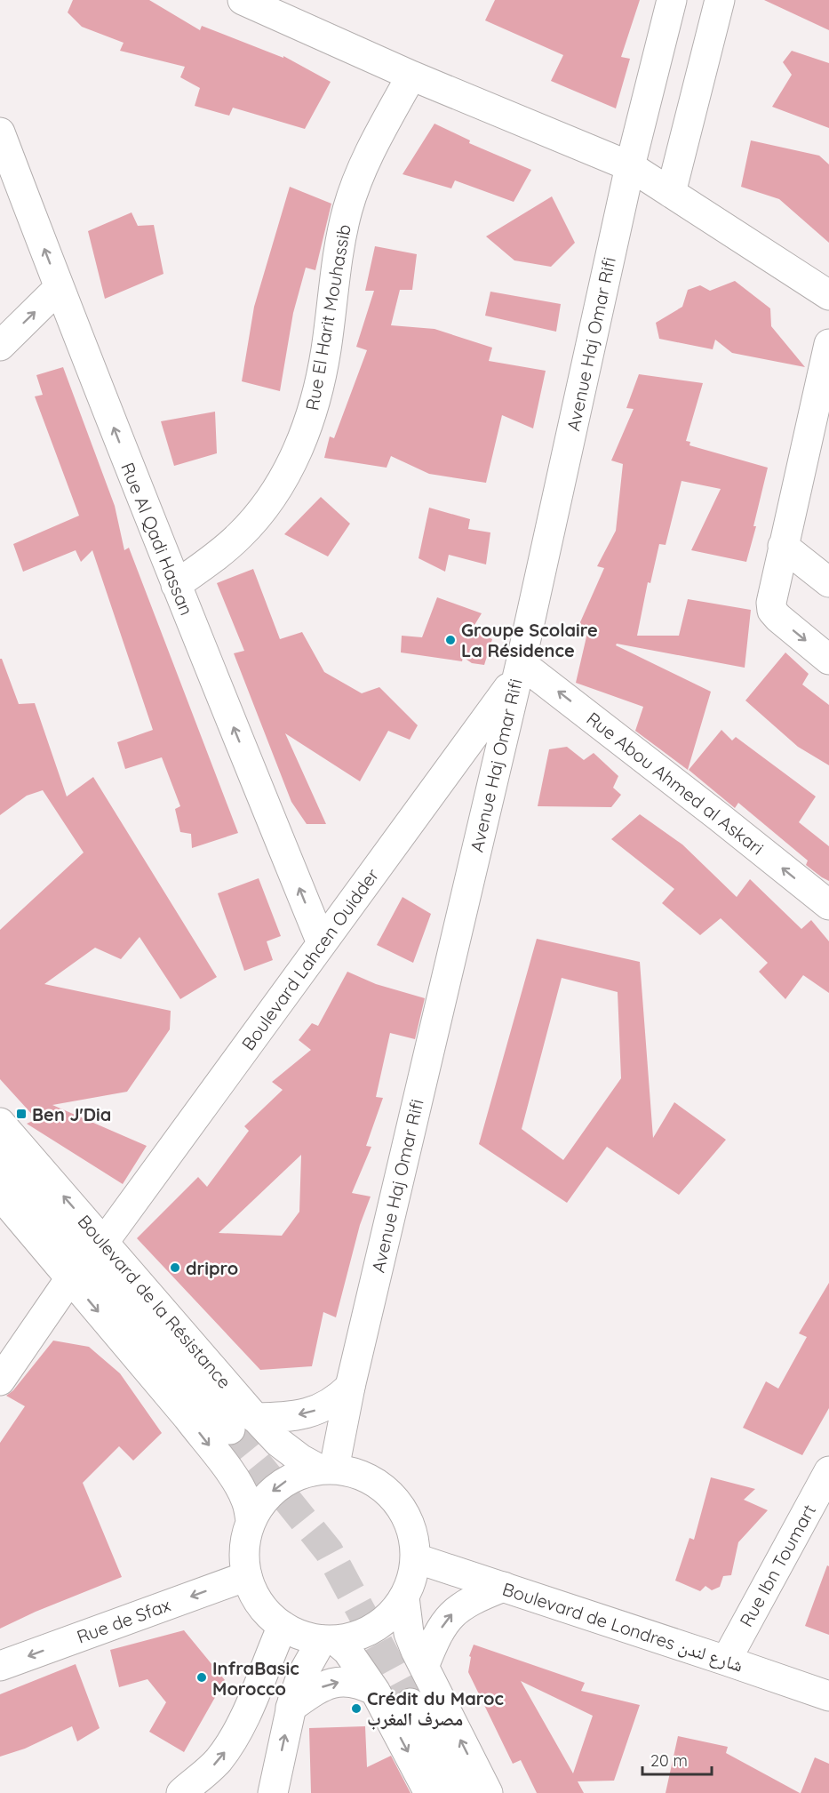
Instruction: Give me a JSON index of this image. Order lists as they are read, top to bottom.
{
  "streets": {
    "street": [
      "Rue El Harit Mouhassib",
      "Avenue Haj Omar Rifi",
      "Rue Al Qadi Hassan",
      "Rue Abou Ahmed al Askari",
      "Boulevard Lahcen Ouidder",
      "Boulevard de la Résistance",
      "Rue Ibn Toumart",
      "Rue de Sfax",
      "Boulevard de Londres شارع لندن"
    ]
  },
  "crossings": [
    ["Rue El Harit Mouhassib", "Rue Al Qadi Hassan"],
    ["Avenue Haj Omar Rifi", "Rue Abou Ahmed al Askari"],
    ["Avenue Haj Omar Rifi", "Boulevard Lahcen Ouidder"],
    ["Avenue Haj Omar Rifi", "Boulevard de la Résistance"],
    ["Avenue Haj Omar Rifi", "Rue de Sfax"],
    ["Avenue Haj Omar Rifi", "Boulevard de Londres شارع لندن"],
    ["Rue Al Qadi Hassan", "Boulevard Lahcen Ouidder"],
    ["Rue Abou Ahmed al Askari", "Boulevard Lahcen Ouidder"],
    ["Boulevard Lahcen Ouidder", "Boulevard de la Résistance"],
    ["Boulevard de la Résistance", "Rue de Sfax"],
    ["Boulevard de la Résistance", "Boulevard de Londres شارع لندن"],
    ["Rue Ibn Toumart", "Boulevard de Londres شارع لندن"],
    ["Rue de Sfax", "Boulevard de Londres شارع لندن"]
  ],
  "one_way": ["Rue Al Qadi Hassan", "Rue Abou Ahmed al Askari", "Rue de Sfax"],
  "places": {
    "other": [
      "Groupe Scolaire La Résidence",
      "dripro",
      "InfraBasic Morocco",
      "Crédit du Maroc مصرف المغرب"
    ],
    "transit": ["Ben J'Dia"]
  },
  "scale_bar": "20 m"
}
